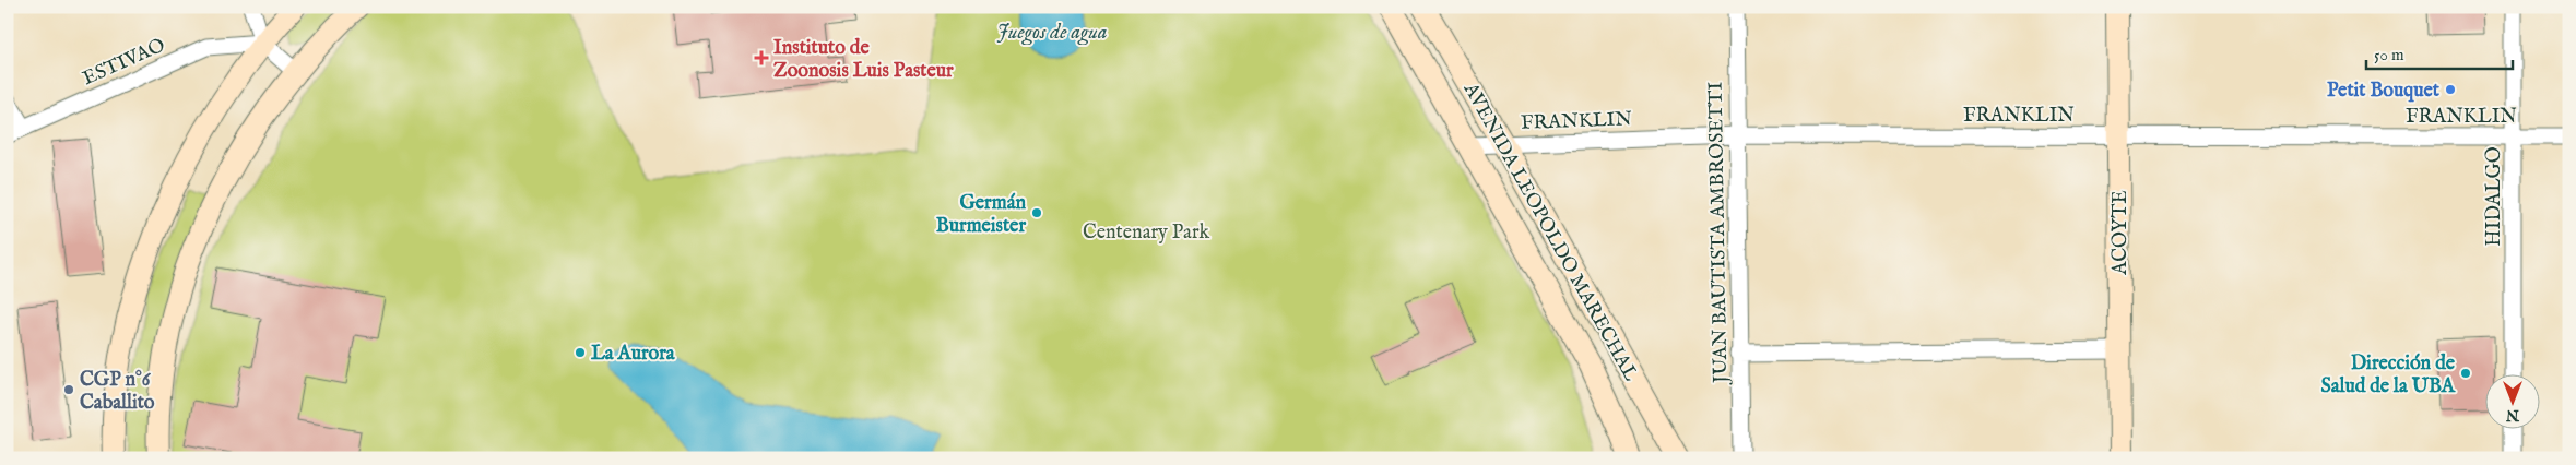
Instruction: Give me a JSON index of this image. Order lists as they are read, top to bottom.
{
  "streets": {
    "main road": ["AVENIDA LEOPOLDO MARECHAL", "ACOYTE"],
    "street": [
      "ESTIVAO",
      "FRANKLIN",
      "HIDALGO",
      "JUAN BAUTISTA AMBROSETTI"
    ]
  },
  "crossings": [
    ["FRANKLIN", "HIDALGO"],
    ["FRANKLIN", "AVENIDA LEOPOLDO MARECHAL"],
    ["FRANKLIN", "JUAN BAUTISTA AMBROSETTI"],
    ["FRANKLIN", "ACOYTE"]
  ],
  "water": ["Juegos de agua"],
  "parks": ["Centenary Park"],
  "places": {
    "health": ["Instituto de Zoonosis Luis Pasteur"],
    "other": [
      "Petit Bouquet",
      "Germán Burmeister",
      "La Aurora",
      "Dirección de Salud de la UBA",
      "CGP n°6 Caballito"
    ]
  },
  "scale_bar": "50 m",
  "north": "bottom"
}
